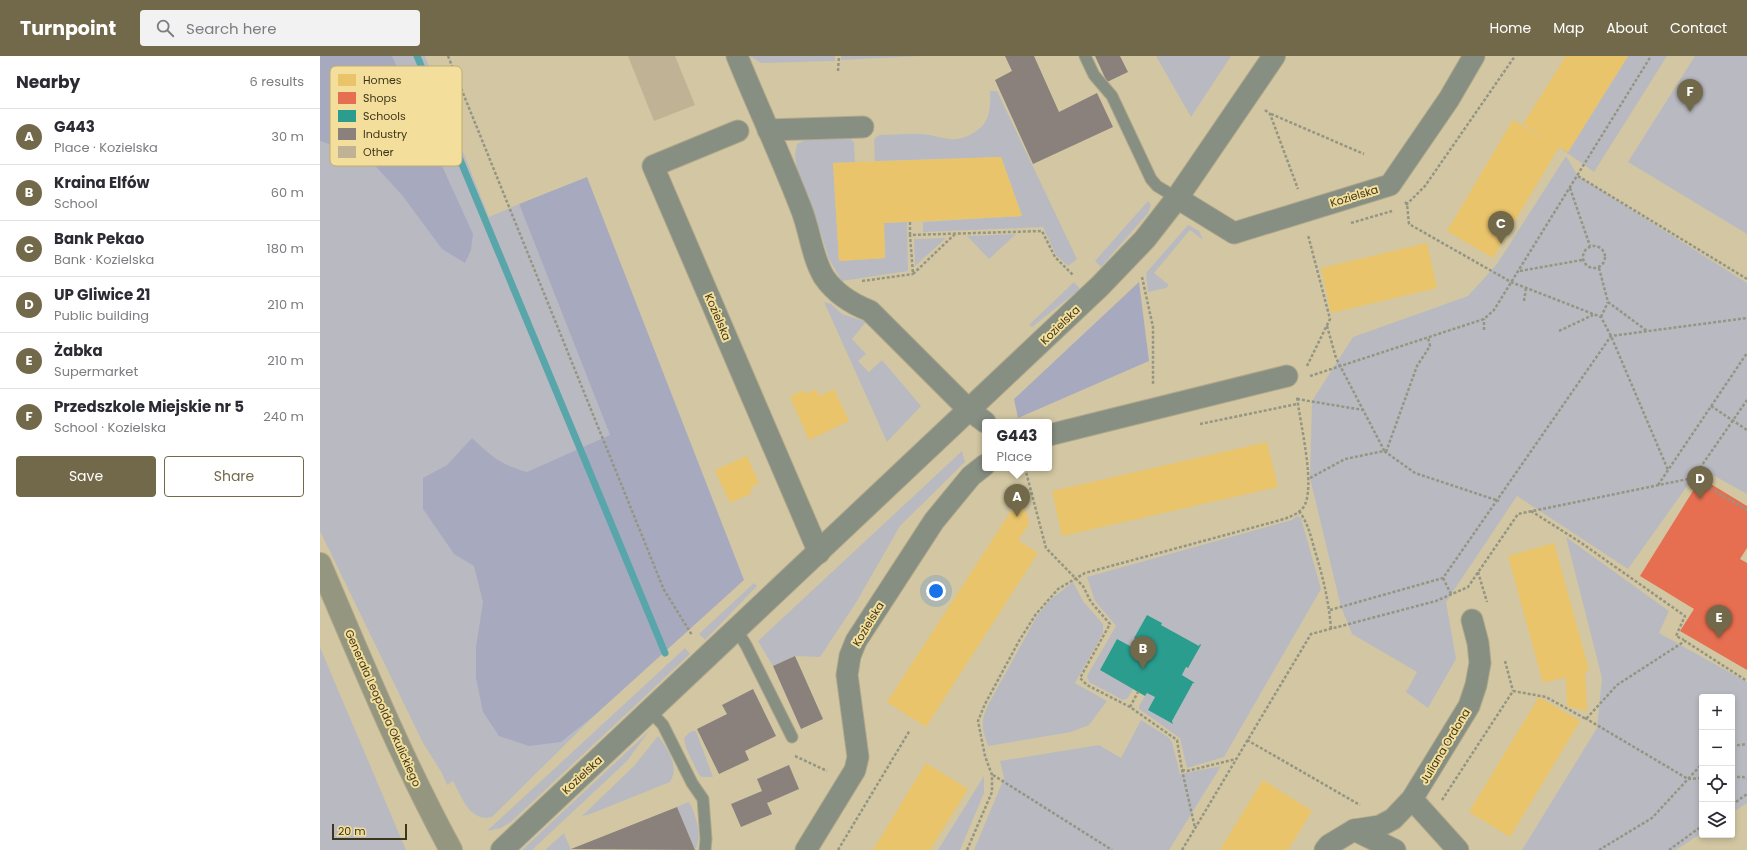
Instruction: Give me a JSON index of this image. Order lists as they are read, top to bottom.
{
  "streets": {
    "main road": ["Generała Leopolda Okulickiego"],
    "street": ["Kozielska", "Juliana Ordona"]
  },
  "legend": [
    "Homes",
    "Shops",
    "Schools",
    "Industry",
    "Other"
  ],
  "scale_bar": "20 m",
  "page": {
    "header": "Turnpoint",
    "search": "Search here",
    "nav": [
      "Home",
      "Map",
      "About",
      "Contact"
    ],
    "heading": ["Nearby", "6 results"],
    "pins": [
      "F",
      "C",
      "D",
      "A",
      "E",
      "B"
    ],
    "list": [
      {
        "mark": "A",
        "name": "G443",
        "note": "Place · Kozielska",
        "value": "30 m"
      },
      {
        "mark": "B",
        "name": "Kraina Elfów",
        "note": "School",
        "value": "60 m"
      },
      {
        "mark": "C",
        "name": "Bank Pekao",
        "note": "Bank · Kozielska",
        "value": "180 m"
      },
      {
        "mark": "D",
        "name": "UP Gliwice 21",
        "note": "Public building",
        "value": "210 m"
      },
      {
        "mark": "E",
        "name": "Żabka",
        "note": "Supermarket",
        "value": "210 m"
      },
      {
        "mark": "F",
        "name": "Przedszkole Miejskie nr 5",
        "note": "School · Kozielska",
        "value": "240 m"
      }
    ],
    "popup": ["G443", "Place"],
    "buttons": ["Save", "Share"],
    "map_buttons": ["+", "−"],
    "scale": "20 m"
  }
}
